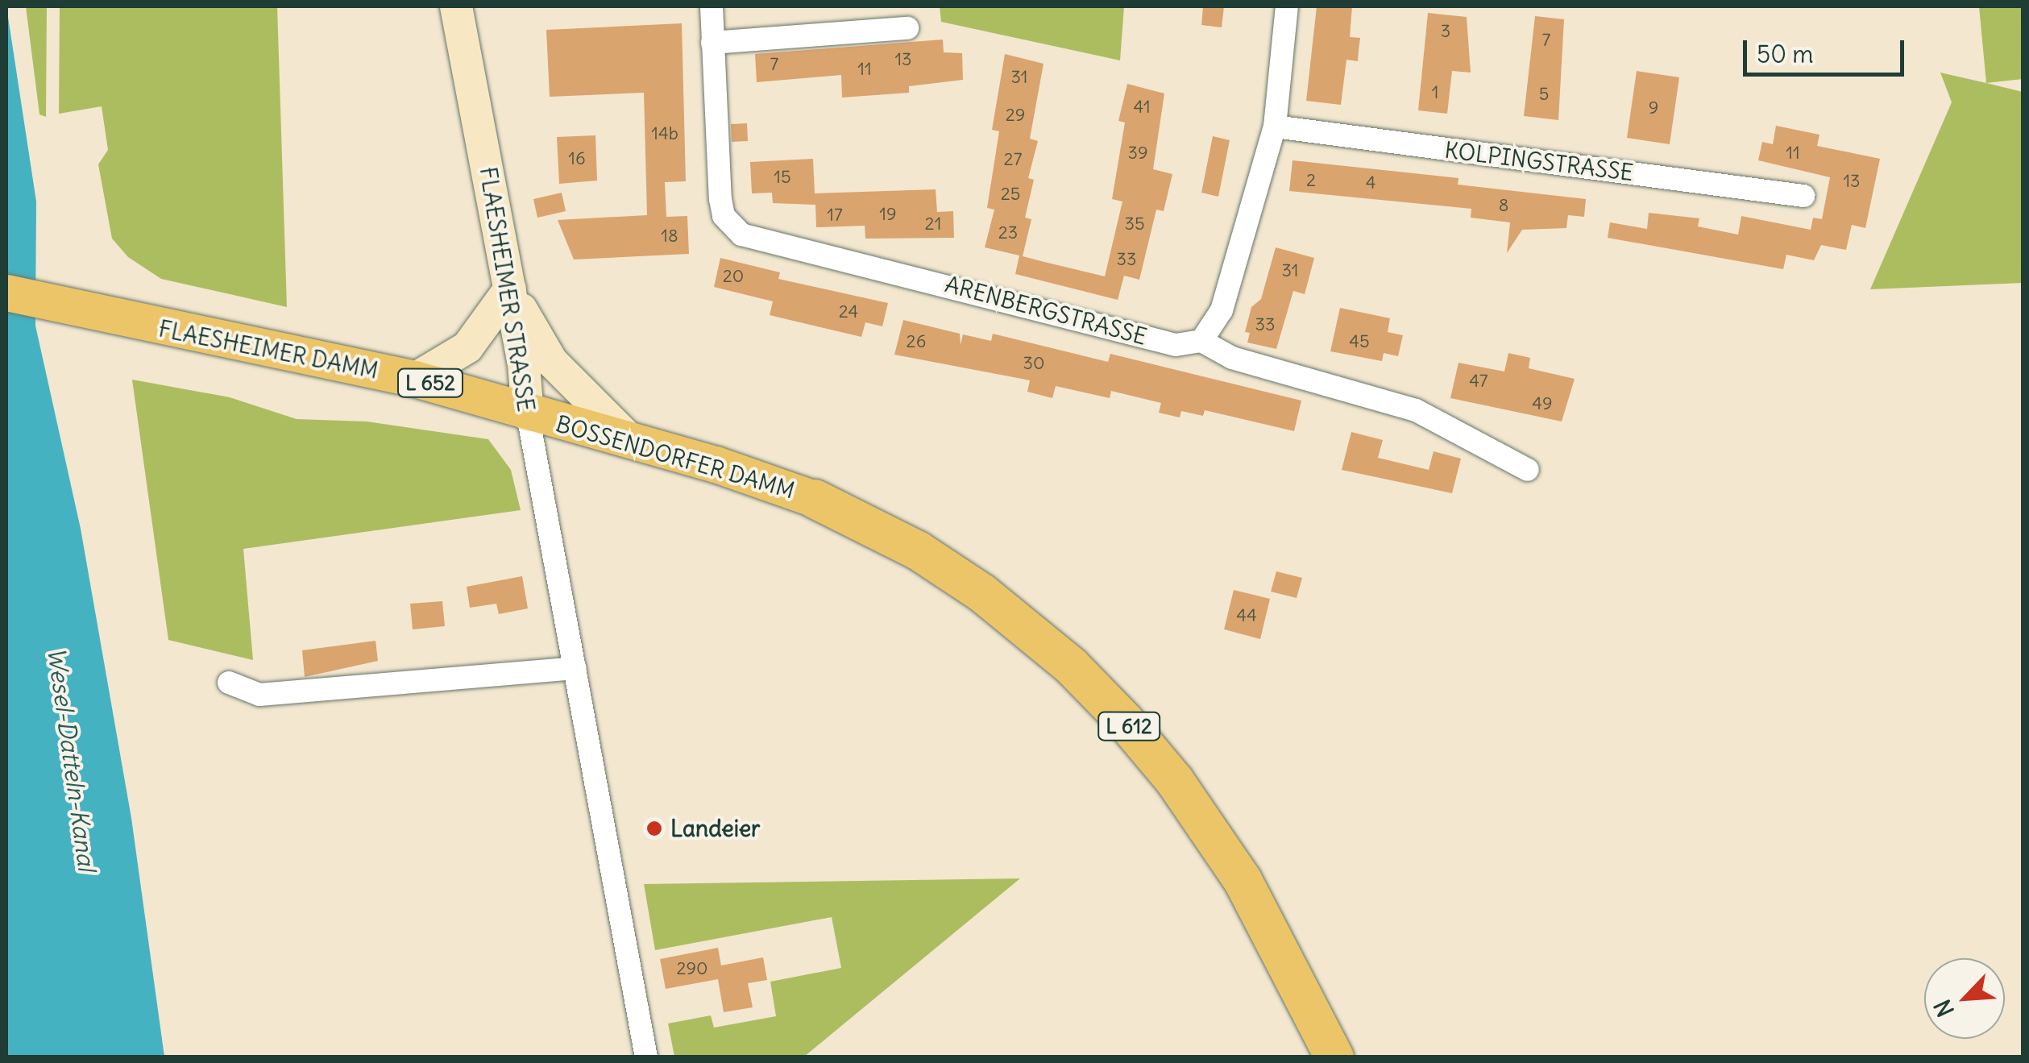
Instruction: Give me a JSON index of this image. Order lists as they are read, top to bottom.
{
  "streets": {
    "highway": ["BOSSENDORFER DAMM", "L 612"],
    "main road": ["FLAESHEIMER STRASSE", "FLAESHEIMER DAMM", "L 652"],
    "street": ["KOLPINGSTRASSE", "ARENBERGSTRASSE"]
  },
  "crossings": [
    ["FLAESHEIMER STRASSE", "FLAESHEIMER DAMM"],
    ["FLAESHEIMER STRASSE", "BOSSENDORFER DAMM"],
    ["FLAESHEIMER DAMM", "BOSSENDORFER DAMM"]
  ],
  "water": ["Wesel-Datteln-Kanal"],
  "places": ["Landeier"],
  "house_numbers": [
    "3",
    "7",
    "13",
    "7",
    "11",
    "31",
    "1",
    "5",
    "41",
    "9",
    "29",
    "14b",
    "39",
    "11",
    "16",
    "27",
    "15",
    "2",
    "13",
    "4",
    "25",
    "8",
    "19",
    "17",
    "21",
    "35",
    "23",
    "18",
    "33",
    "31",
    "20",
    "24",
    "33",
    "26",
    "45",
    "30",
    "47",
    "49",
    "44",
    "290"
  ],
  "scale_bar": "50 m",
  "north": "bottom left"
}
